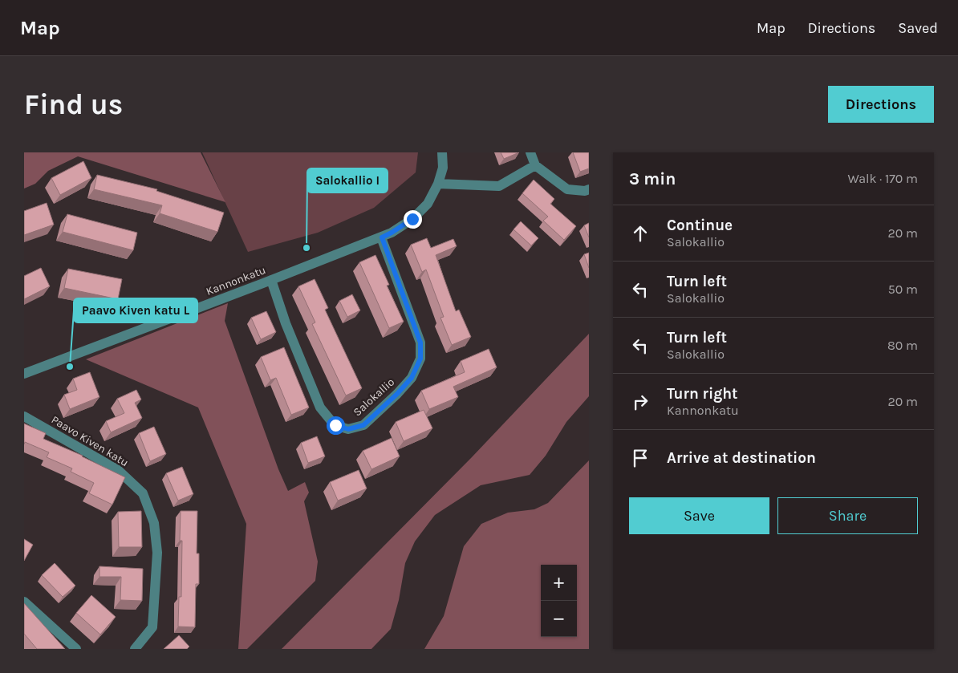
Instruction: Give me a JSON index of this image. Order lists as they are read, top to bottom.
{
  "streets": {
    "street": ["Kannonkatu", "Salokallio", "Paavo Kiven katu"]
  },
  "crossings": [
    ["Kannonkatu", "Salokallio"]
  ],
  "places": ["Salokallio I", "Paavo Kiven katu L"],
  "page": {
    "header": "Map",
    "nav": ["Map", "Directions", "Saved"],
    "buttons": [
      "Directions",
      ["Save", "Share"]
    ],
    "title": "Find us",
    "heading": ["3 min", "Walk · 170 m"],
    "list": [
      ["Continue", "Salokallio", "20 m"],
      ["Turn left", "Salokallio", "50 m"],
      ["Turn left", "Salokallio", "80 m"],
      ["Turn right", "Kannonkatu", "20 m"],
      "Arrive at destination"
    ],
    "map_buttons": ["+", "−"]
  }
}
